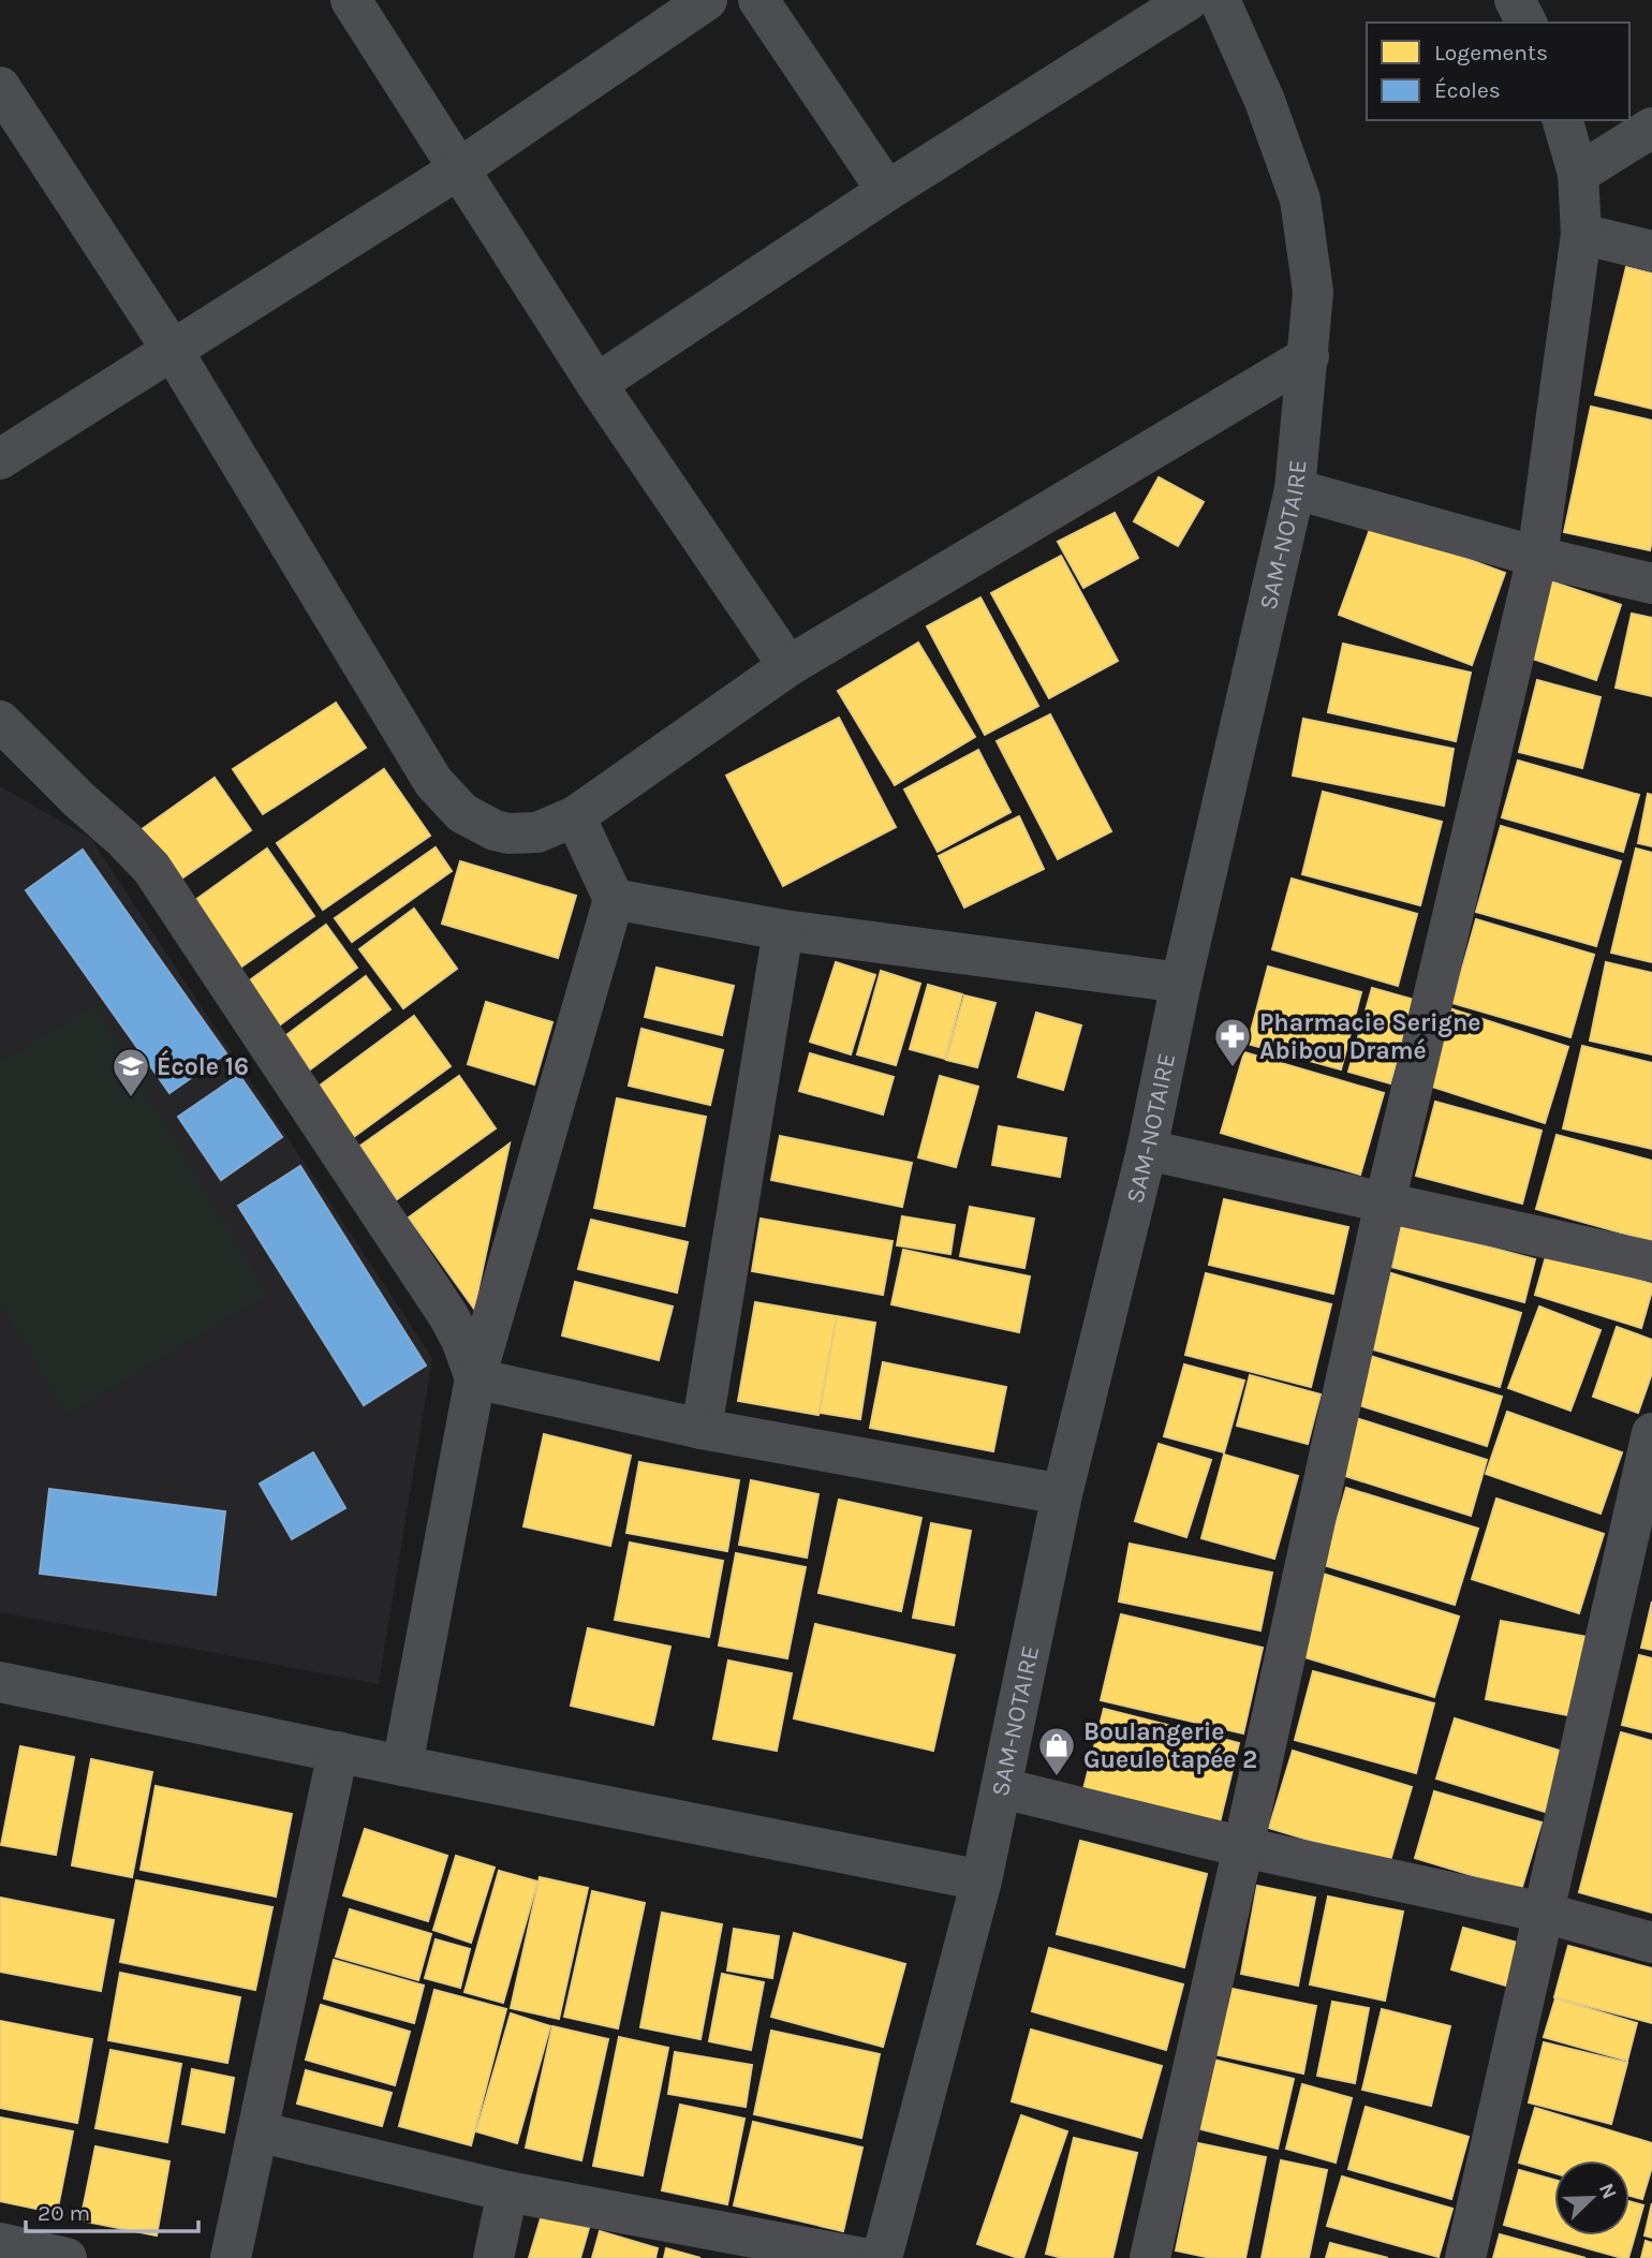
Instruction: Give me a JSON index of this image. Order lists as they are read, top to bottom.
{
  "streets": {
    "street": ["SAM-NOTAIRE"]
  },
  "places": {
    "pharmacy": ["Pharmacie Serigne Abibou Dramé"],
    "school or university": ["École 16"],
    "shop": ["Boulangerie Gueule tapée 2"]
  },
  "legend": ["Logements", "Écoles"],
  "scale_bar": "20 m",
  "north": "top right"
}
